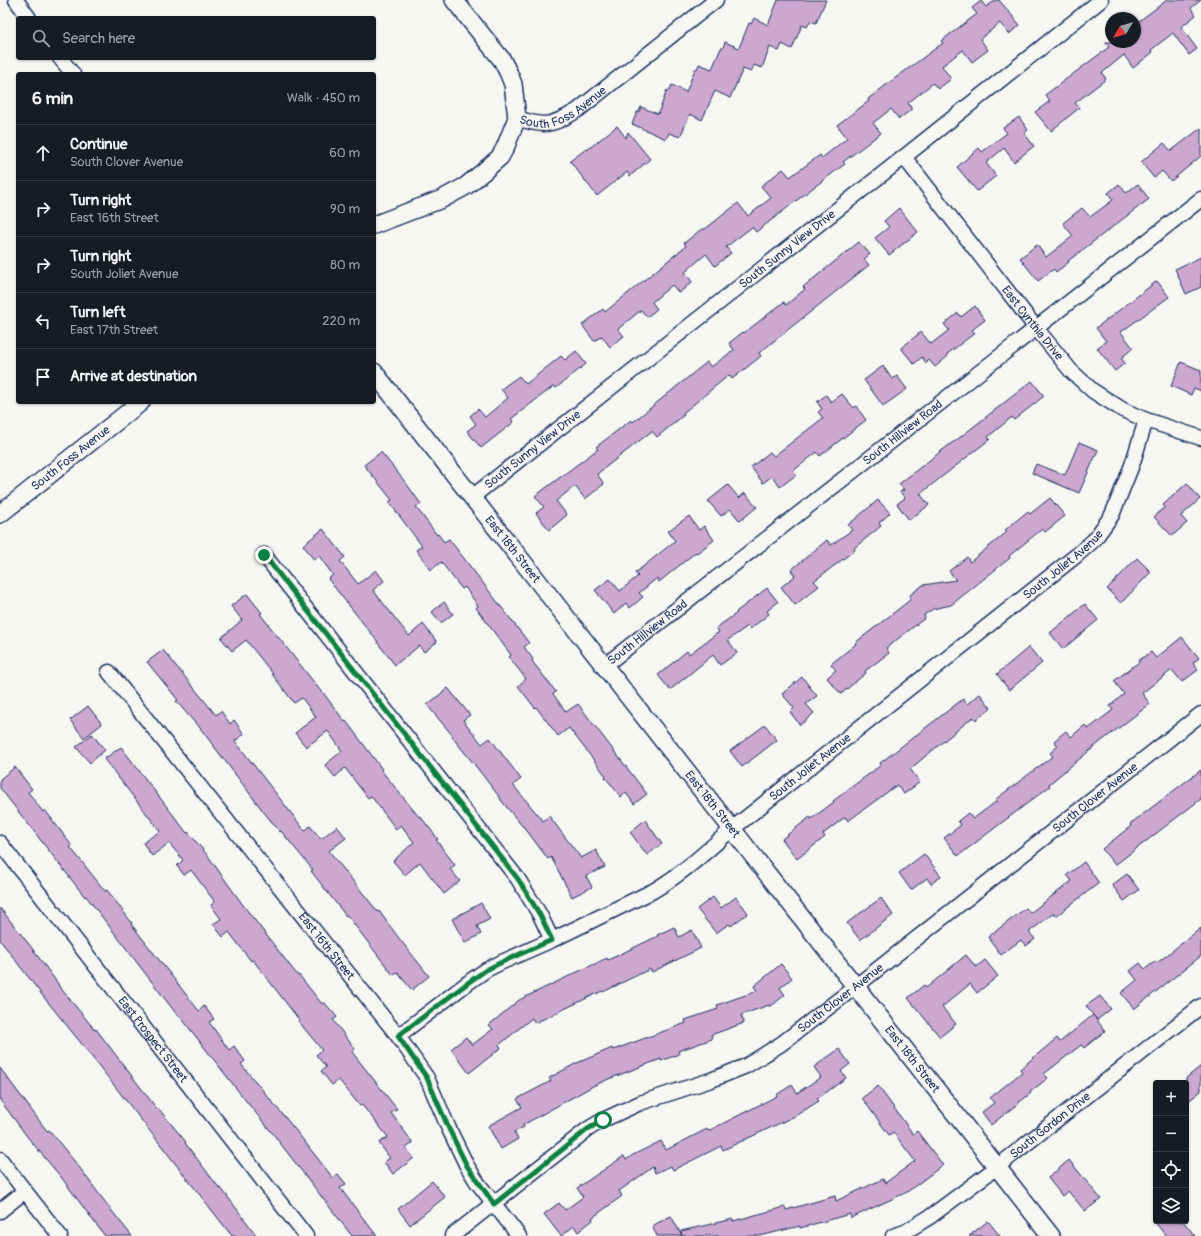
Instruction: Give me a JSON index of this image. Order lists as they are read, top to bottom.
{
  "streets": {
    "street": [
      "South Foss Avenue",
      "South Sunny View Drive",
      "East Cynthia Drive",
      "South Hillview Road",
      "East 18th Street",
      "South Joliet Avenue",
      "South Clover Avenue",
      "East 16th Street",
      "East Prospect Street",
      "South Gordon Drive"
    ]
  },
  "crossings": [
    ["South Sunny View Drive", "East Cynthia Drive"],
    ["South Sunny View Drive", "East 18th Street"],
    ["East Cynthia Drive", "South Hillview Road"],
    ["East Cynthia Drive", "South Joliet Avenue"],
    ["South Hillview Road", "East 18th Street"],
    ["East 18th Street", "South Joliet Avenue"],
    ["East 18th Street", "South Clover Avenue"],
    ["East 18th Street", "South Gordon Drive"],
    ["South Joliet Avenue", "East 16th Street"],
    ["South Clover Avenue", "East 16th Street"]
  ],
  "north": "bottom left",
  "page": {
    "search": "Search here",
    "heading": ["6 min", "Walk · 450 m"],
    "list": [
      ["Continue", "South Clover Avenue", "60 m"],
      ["Turn right", "East 16th Street", "90 m"],
      ["Turn right", "South Joliet Avenue", "80 m"],
      ["Turn left", "East 17th Street", "220 m"],
      "Arrive at destination"
    ],
    "map_buttons": ["+", "−"]
  }
}
